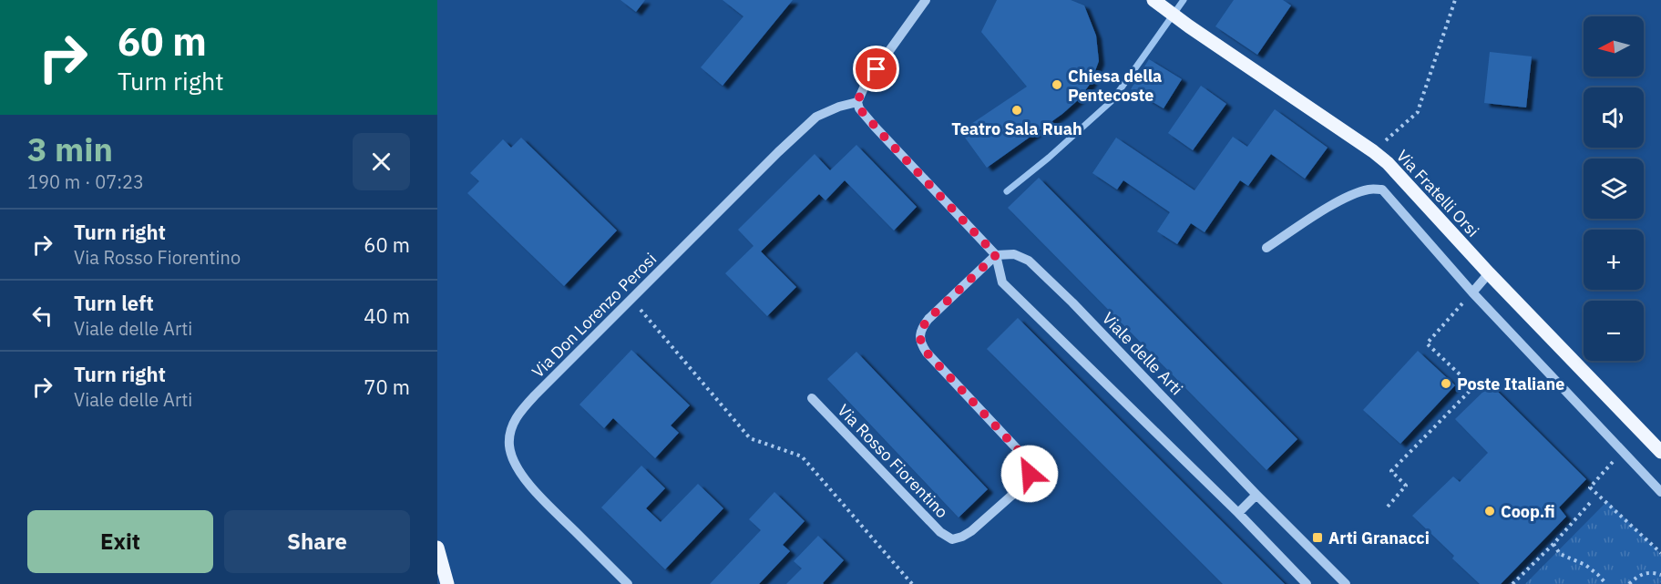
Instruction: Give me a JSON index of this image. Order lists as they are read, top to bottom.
{
  "streets": {
    "main road": ["Via Fratelli Orsi"],
    "street": ["Via Don Lorenzo Perosi", "Viale delle Arti", "Via Rosso Fiorentino"]
  },
  "crossings": [
    ["Viale delle Arti", "Via Rosso Fiorentino"]
  ],
  "places": {
    "other": [
      "Chiesa della Pentecoste",
      "Teatro Sala Ruah",
      "Poste Italiane",
      "Coop.fi"
    ],
    "transit": ["Arti Granacci"]
  },
  "north": "left",
  "page": {
    "turn": ["60 m", "Turn right"],
    "map_buttons": ["+", "−"],
    "heading": ["3 min", "190 m · 07:23"],
    "list": [
      {
        "name": "Turn right",
        "note": "Via Rosso Fiorentino",
        "value": "60 m"
      },
      {
        "name": "Turn left",
        "note": "Viale delle Arti",
        "value": "40 m"
      },
      {
        "name": "Turn right",
        "note": "Viale delle Arti",
        "value": "70 m"
      }
    ],
    "buttons": ["Exit", "Share"]
  }
}
